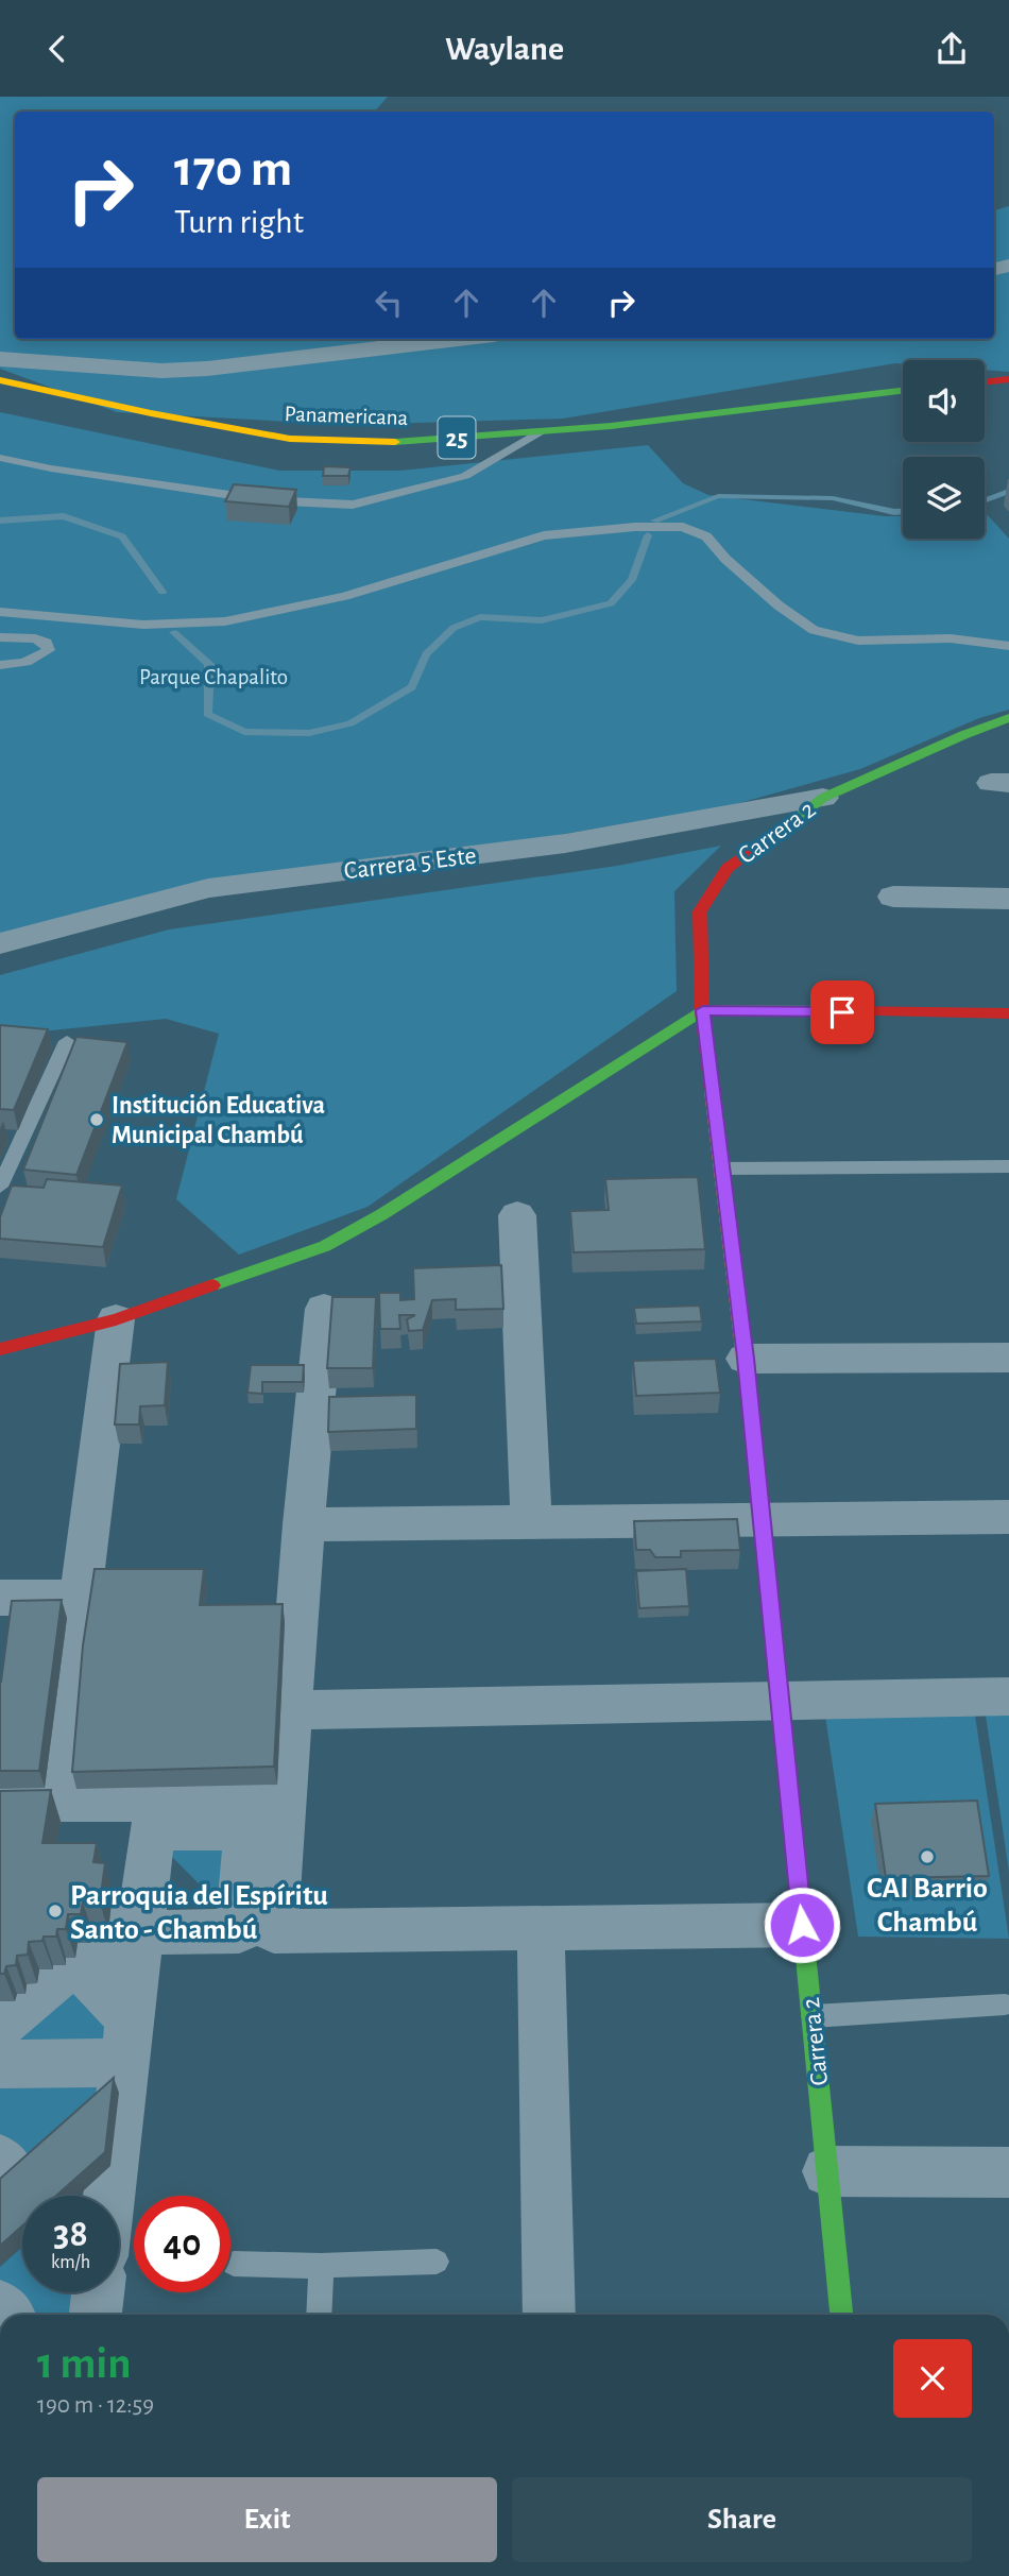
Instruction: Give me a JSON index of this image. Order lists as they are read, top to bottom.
{
  "streets": {
    "street": [
      "Panamericana",
      "25",
      "Carrera 2",
      "Carrera 5 Este"
    ]
  },
  "crossings": [
    ["Carrera 2", "Carrera 5 Este"]
  ],
  "parks": ["Parque Chapalito"],
  "places": ["Institución Educativa Municipal Chambú", "CAI Barrio Chambú", "Parroquia del Espíritu Santo - Chambú"],
  "page": {
    "header": "Waylane",
    "turn": ["170 m", "Turn right"],
    "speed": "38 km/h",
    "limit": "40",
    "heading": ["1 min", "190 m · 12:59"],
    "buttons": ["Exit", "Share"]
  }
}
